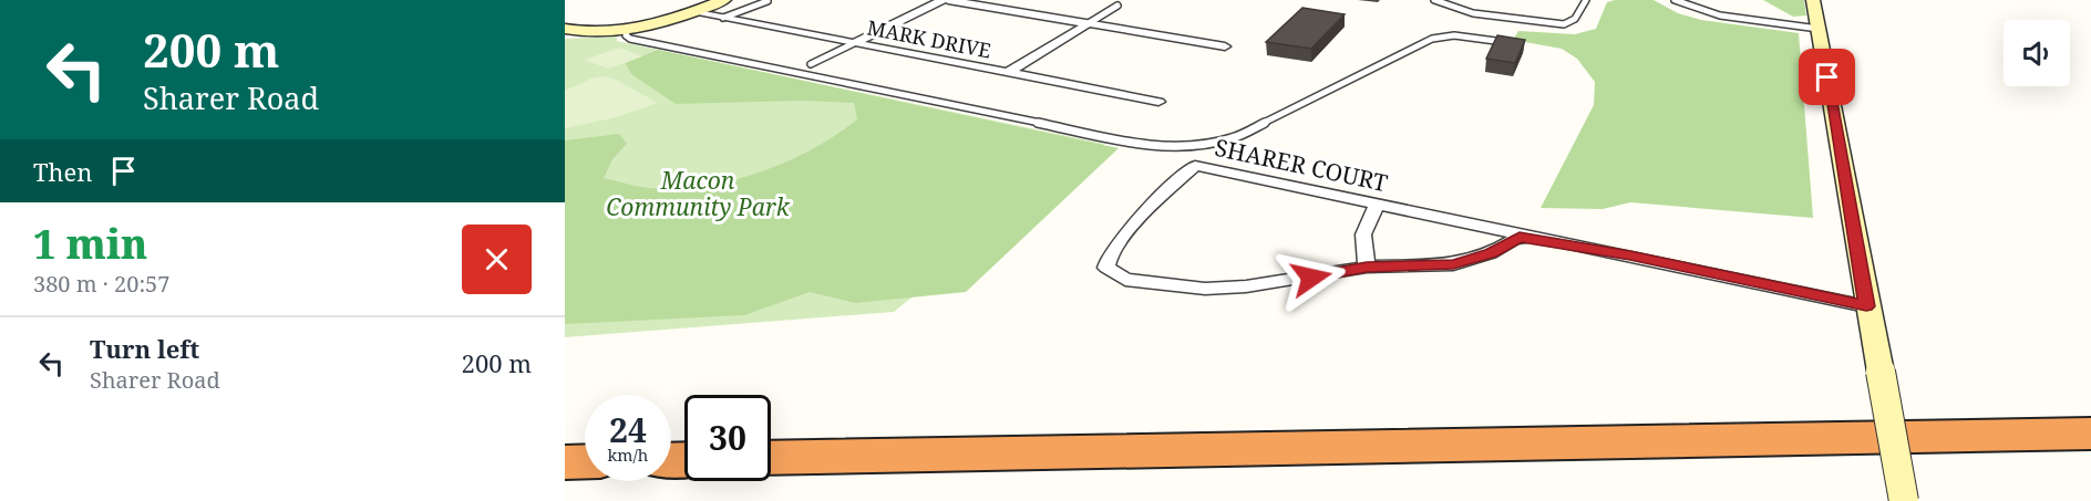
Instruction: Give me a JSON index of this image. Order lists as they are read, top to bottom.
{
  "streets": {
    "street": ["MARK DRIVE", "SHARER COURT"]
  },
  "parks": ["Macon Community Park"],
  "page": {
    "turn": ["200 m", "Sharer Road"],
    "then": "Then",
    "heading": ["1 min", "380 m · 20:57"],
    "list": [
      {
        "name": "Turn left",
        "note": "Sharer Road",
        "value": "200 m"
      }
    ],
    "speed": "24 km/h",
    "limit": "30"
  }
}
